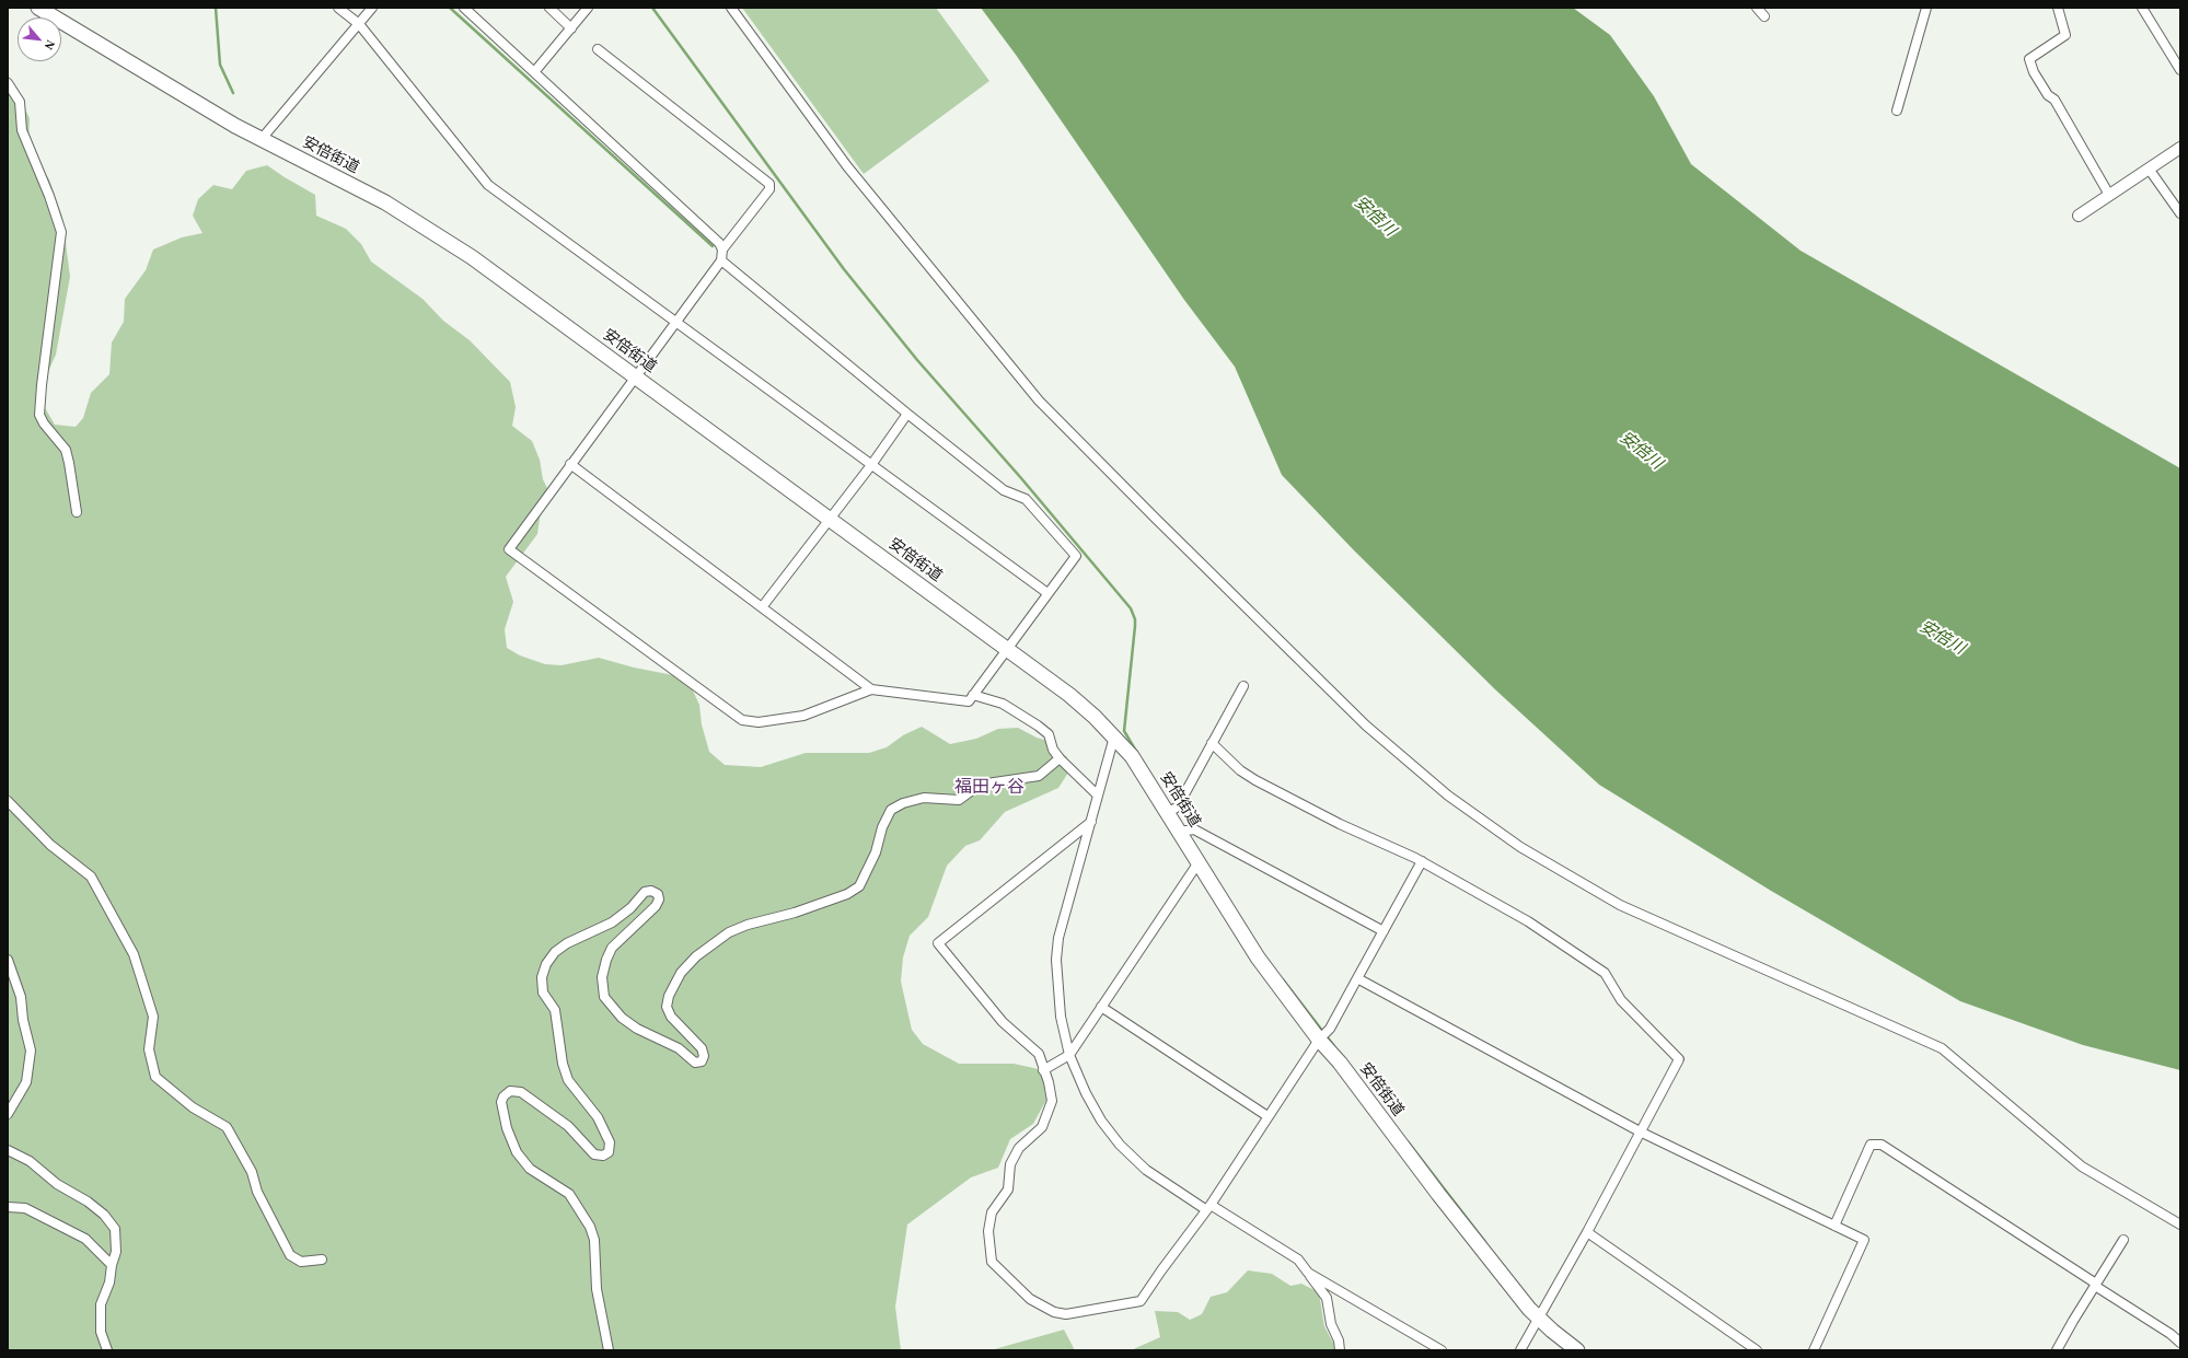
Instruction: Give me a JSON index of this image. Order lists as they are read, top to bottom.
{
  "streets": {
    "main road": ["安倍街道"]
  },
  "districts": ["福田ヶ谷"],
  "water": ["安倍川"],
  "north": "bottom right"
}
